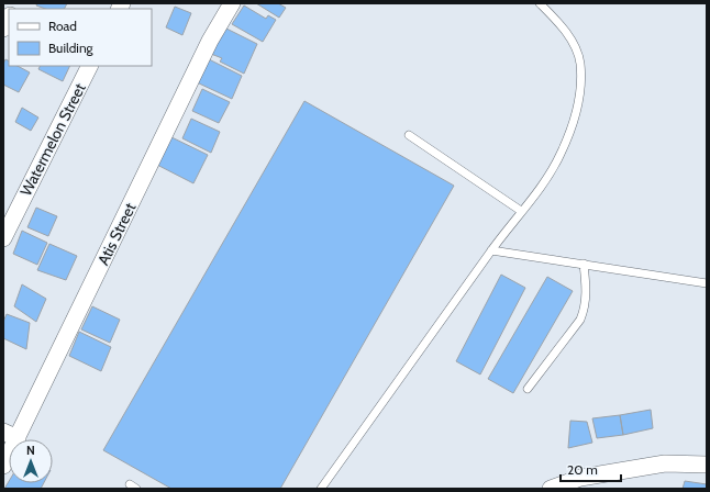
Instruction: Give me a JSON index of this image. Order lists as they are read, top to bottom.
{
  "streets": {
    "street": ["Watermelon Street", "Atis Street"]
  },
  "legend": ["Road", "Building"],
  "scale_bar": "20 m",
  "north": "top"
}
